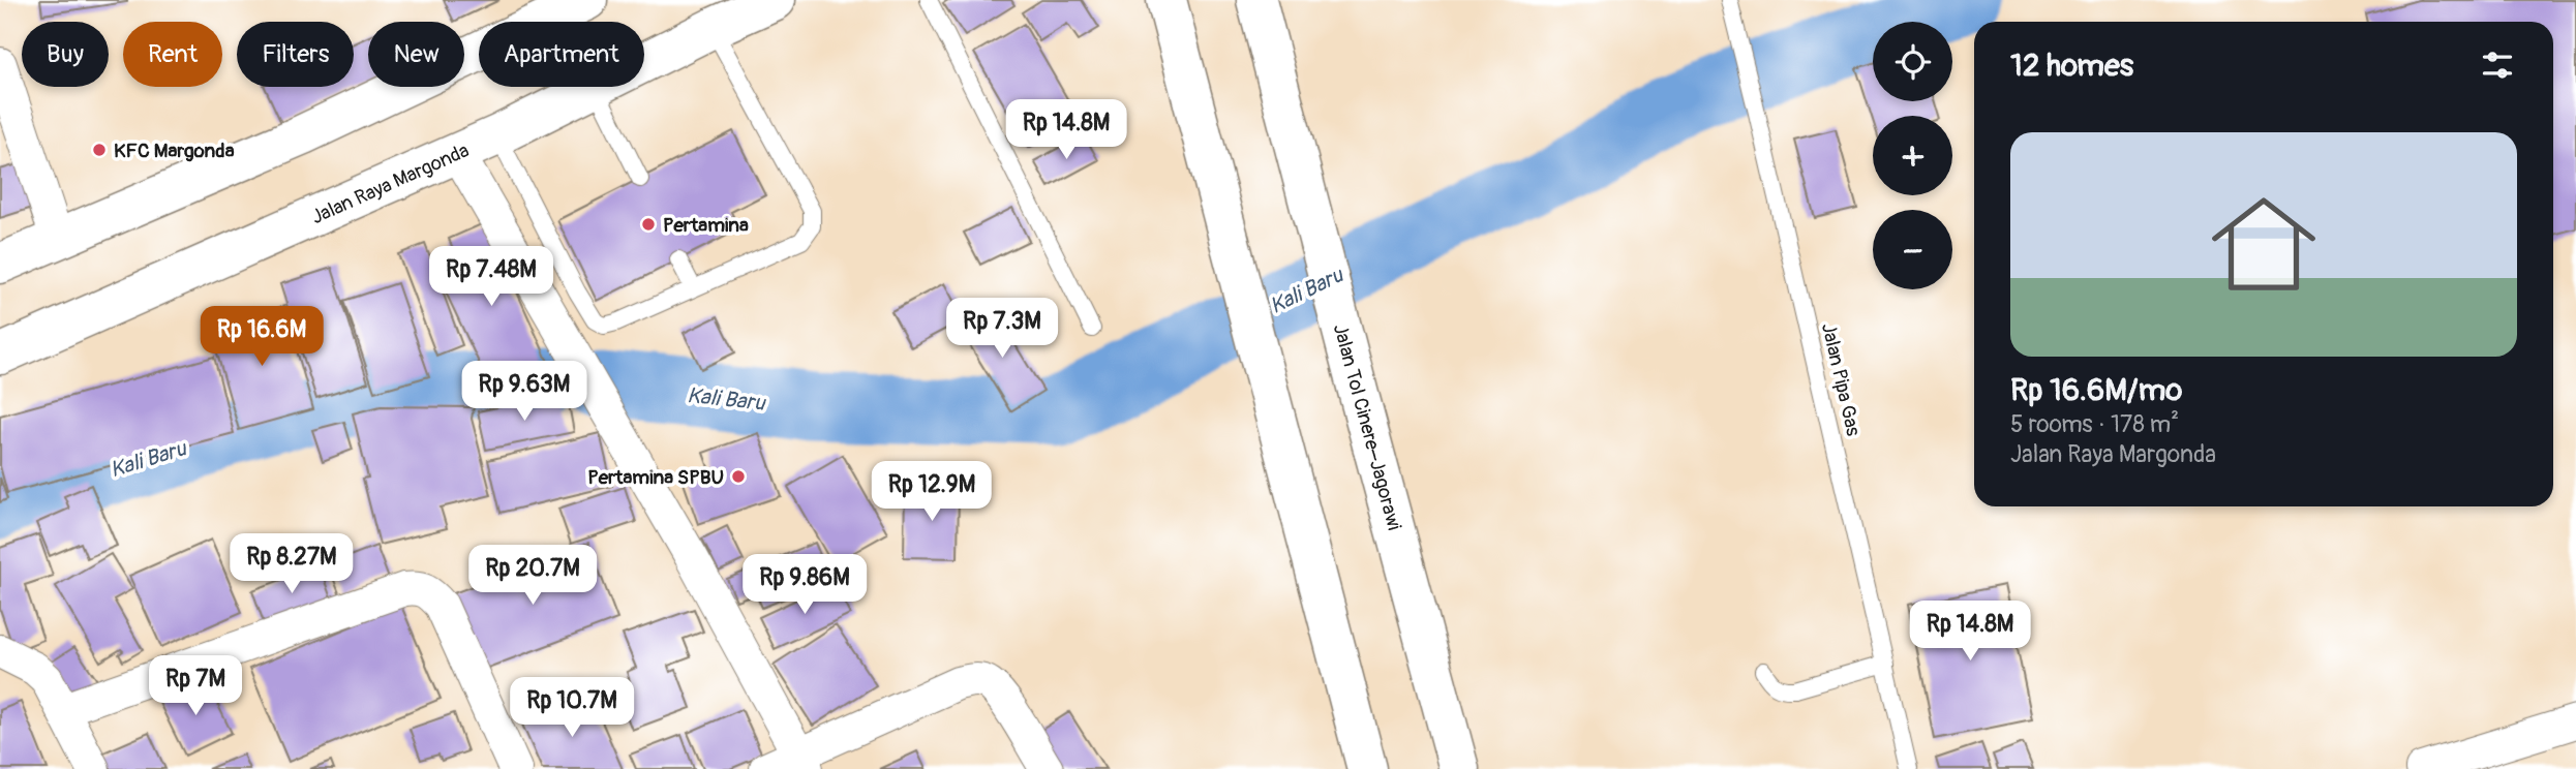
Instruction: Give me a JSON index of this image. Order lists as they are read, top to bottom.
{
  "streets": {
    "main road": ["Jalan Raya Margonda", "Jalan Tol Cinere–Jagorawi"],
    "lane": ["Jalan Pipa Gas"]
  },
  "water": ["Kali Baru"],
  "places": ["KFC Margonda", "Pertamina", "Pertamina SPBU"],
  "page": {
    "map_buttons": ["+", "−"],
    "chip": [
      "Buy",
      "Rent",
      "Filters",
      "New",
      "Apartment"
    ],
    "heading": "12 homes",
    "price": [
      "Rp 14.8M",
      "Rp 7.48M",
      "Rp 7.3M",
      "Rp 16.6M",
      "Rp 9.63M",
      "Rp 12.9M",
      "Rp 8.27M",
      "Rp 20.7M",
      "Rp 9.86M",
      "Rp 14.8M",
      "Rp 7M",
      "Rp 10.7M"
    ],
    "list": [
      {
        "name": "Rp 16.6M/mo",
        "note": "5 rooms · 178 m² · Jalan Raya Margonda"
      }
    ]
  }
}
